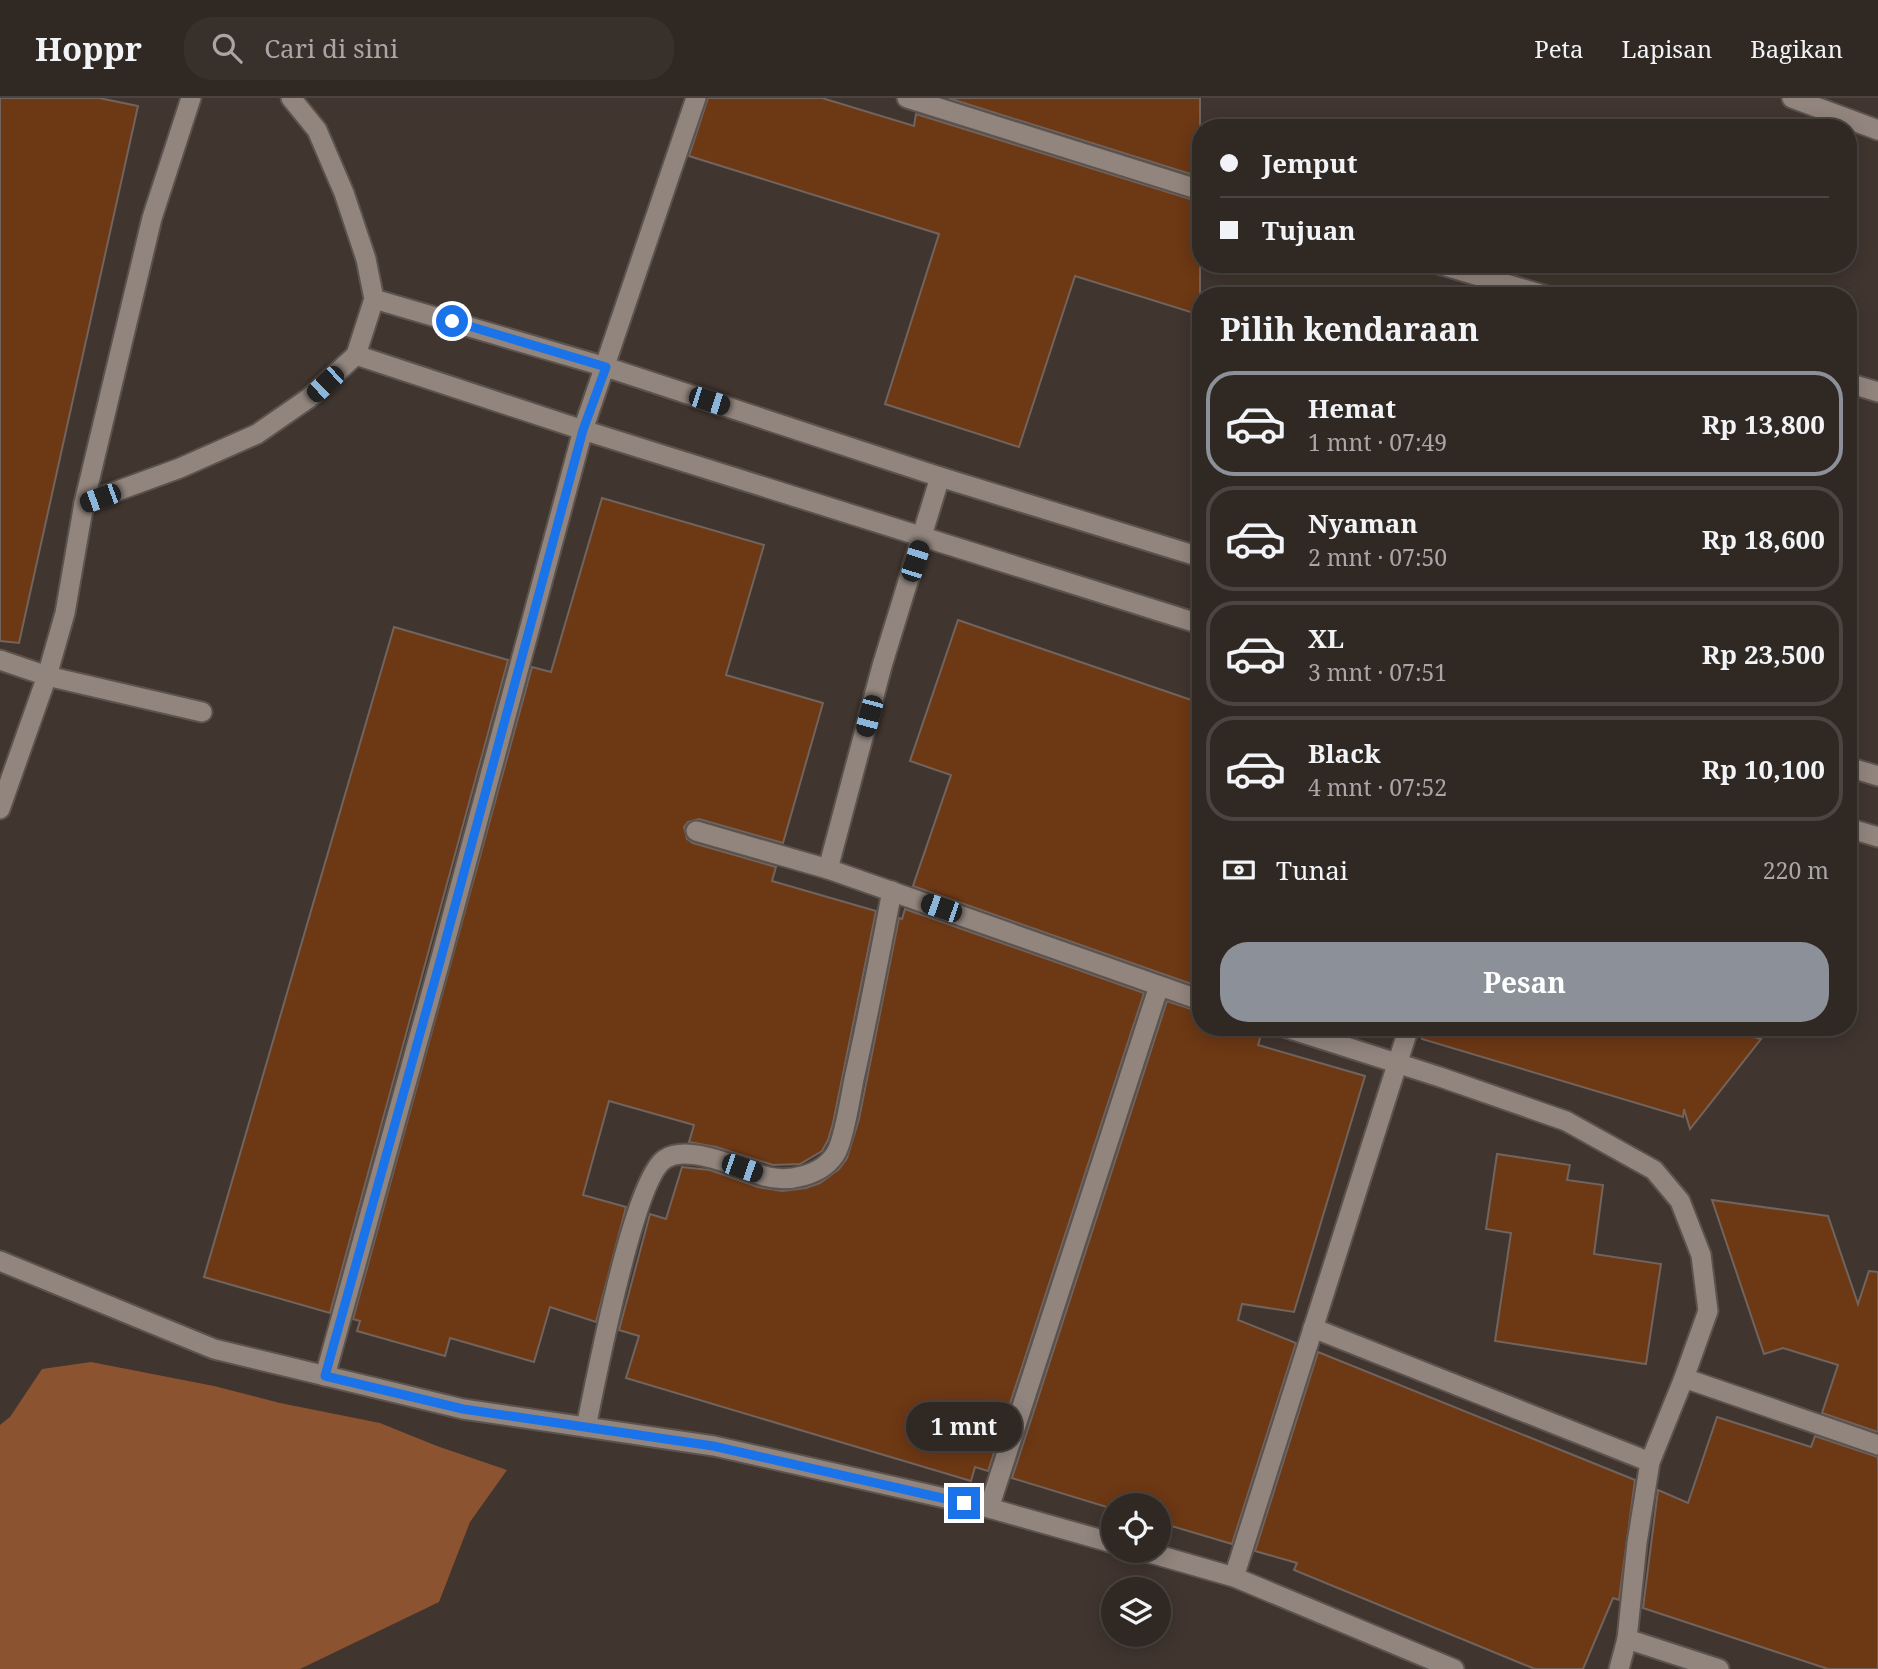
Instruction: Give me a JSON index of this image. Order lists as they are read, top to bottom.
{
  "page": {
    "header": "Hoppr",
    "search": "Cari di sini",
    "nav": ["Peta", "Lapisan", "Bagikan"],
    "banner": ["Jemput", "Tujuan"],
    "heading": "Pilih kendaraan",
    "list": [
      {
        "name": "Hemat",
        "note": "1 mnt · 07:49",
        "value": "Rp 13,800"
      },
      {
        "name": "Nyaman",
        "note": "2 mnt · 07:50",
        "value": "Rp 18,600"
      },
      {
        "name": "XL",
        "note": "3 mnt · 07:51",
        "value": "Rp 23,500"
      },
      {
        "name": "Black",
        "note": "4 mnt · 07:52",
        "value": "Rp 10,100"
      }
    ],
    "pay": ["Tunai", "220 m"],
    "buttons": "Pesan",
    "bubble": "1 mnt"
  }
}
